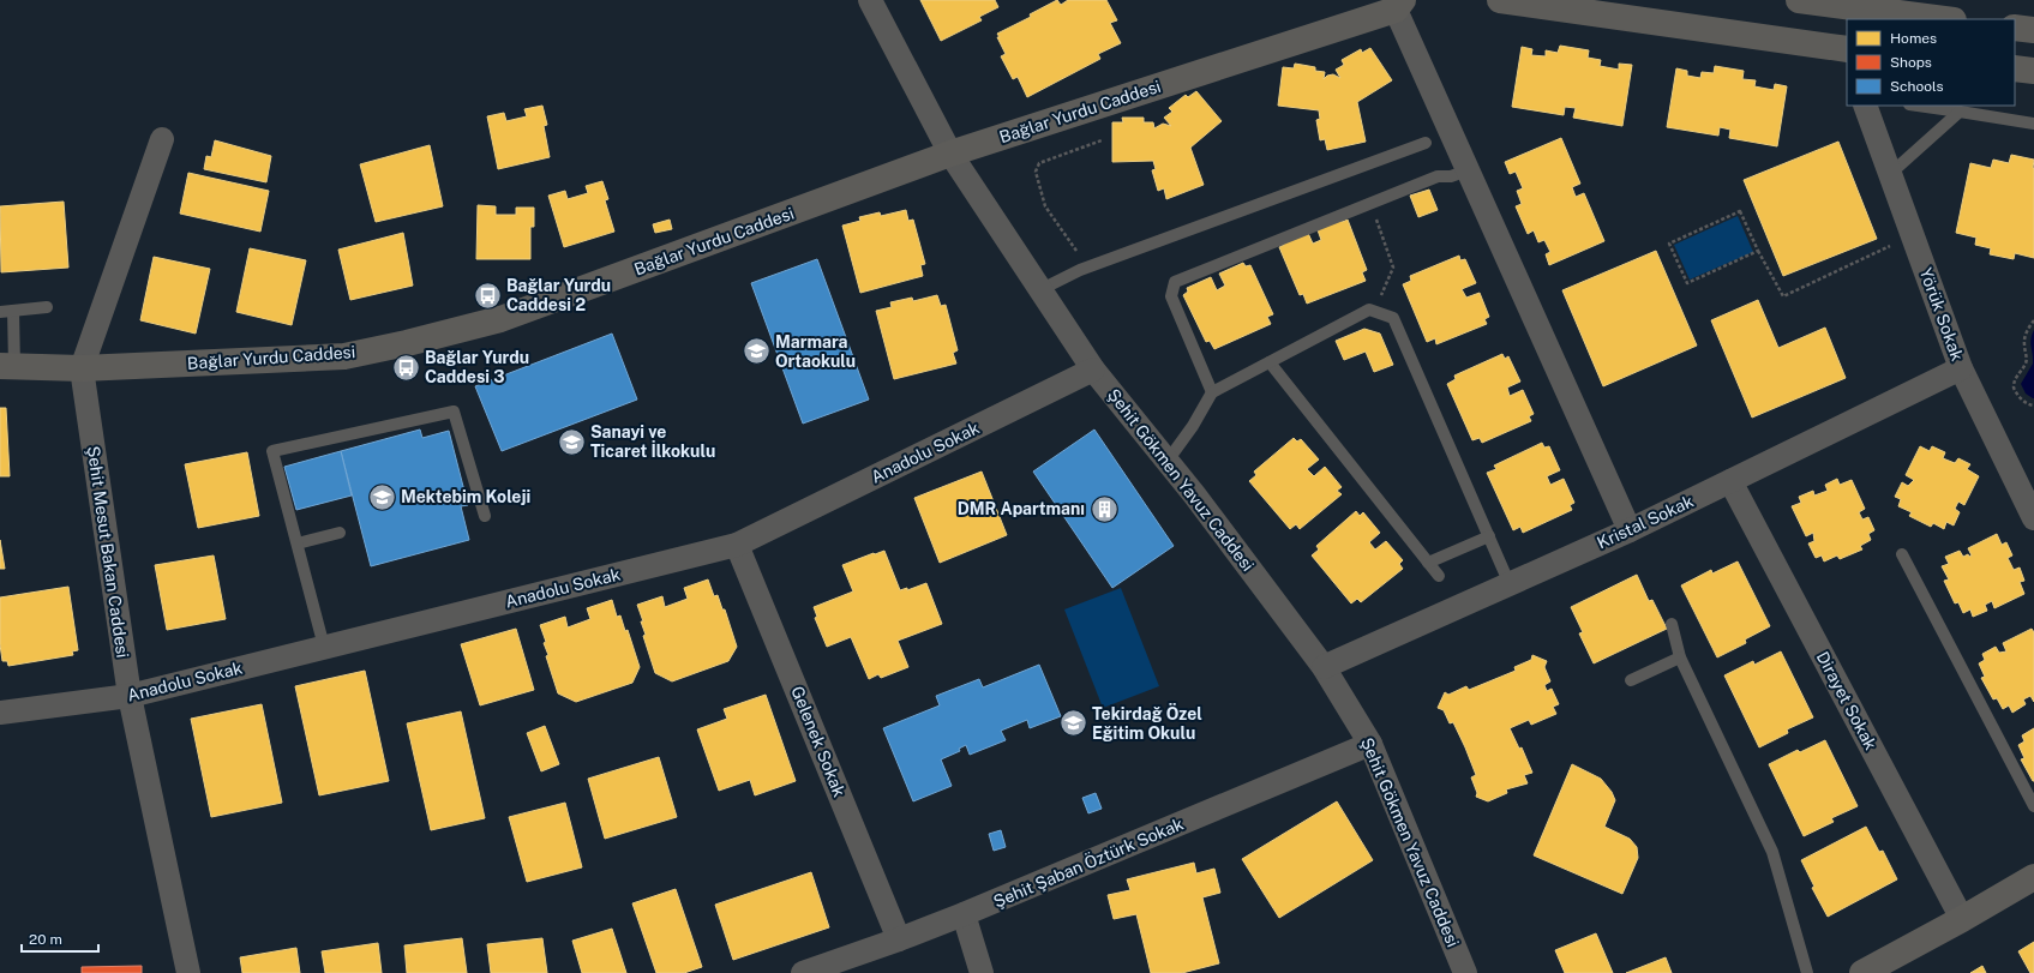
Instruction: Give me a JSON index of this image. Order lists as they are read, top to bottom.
{
  "streets": {
    "street": [
      "Bağlar Yurdu Caddesi",
      "Yörük Sokak",
      "Anadolu Sokak",
      "Şehit Gökmen Yavuz Caddesi",
      "Kristal Sokak",
      "Şehit Mesut Bakan Caddesi",
      "Dirayet Sokak",
      "Gelenek Sokak",
      "Şehit Şaban Öztürk Sokak"
    ]
  },
  "crossings": [
    ["Bağlar Yurdu Caddesi", "Şehit Gökmen Yavuz Caddesi"],
    ["Bağlar Yurdu Caddesi", "Şehit Mesut Bakan Caddesi"],
    ["Yörük Sokak", "Kristal Sokak"],
    ["Anadolu Sokak", "Şehit Gökmen Yavuz Caddesi"],
    ["Anadolu Sokak", "Şehit Mesut Bakan Caddesi"],
    ["Anadolu Sokak", "Gelenek Sokak"],
    ["Şehit Gökmen Yavuz Caddesi", "Kristal Sokak"],
    ["Şehit Gökmen Yavuz Caddesi", "Şehit Şaban Öztürk Sokak"],
    ["Kristal Sokak", "Dirayet Sokak"],
    ["Gelenek Sokak", "Şehit Şaban Öztürk Sokak"]
  ],
  "places": {
    "bus stop": ["Bağlar Yurdu Caddesi 2", "Bağlar Yurdu Caddesi 3"],
    "school or university": [
      "Marmara Ortaokulu",
      "Sanayi ve Ticaret İlkokulu",
      "Mektebim Koleji",
      "Tekirdağ Özel Eğitim Okulu"
    ],
    "building": ["DMR Apartmanı"]
  },
  "legend": ["Homes", "Shops", "Schools"],
  "scale_bar": "20 m"
}
